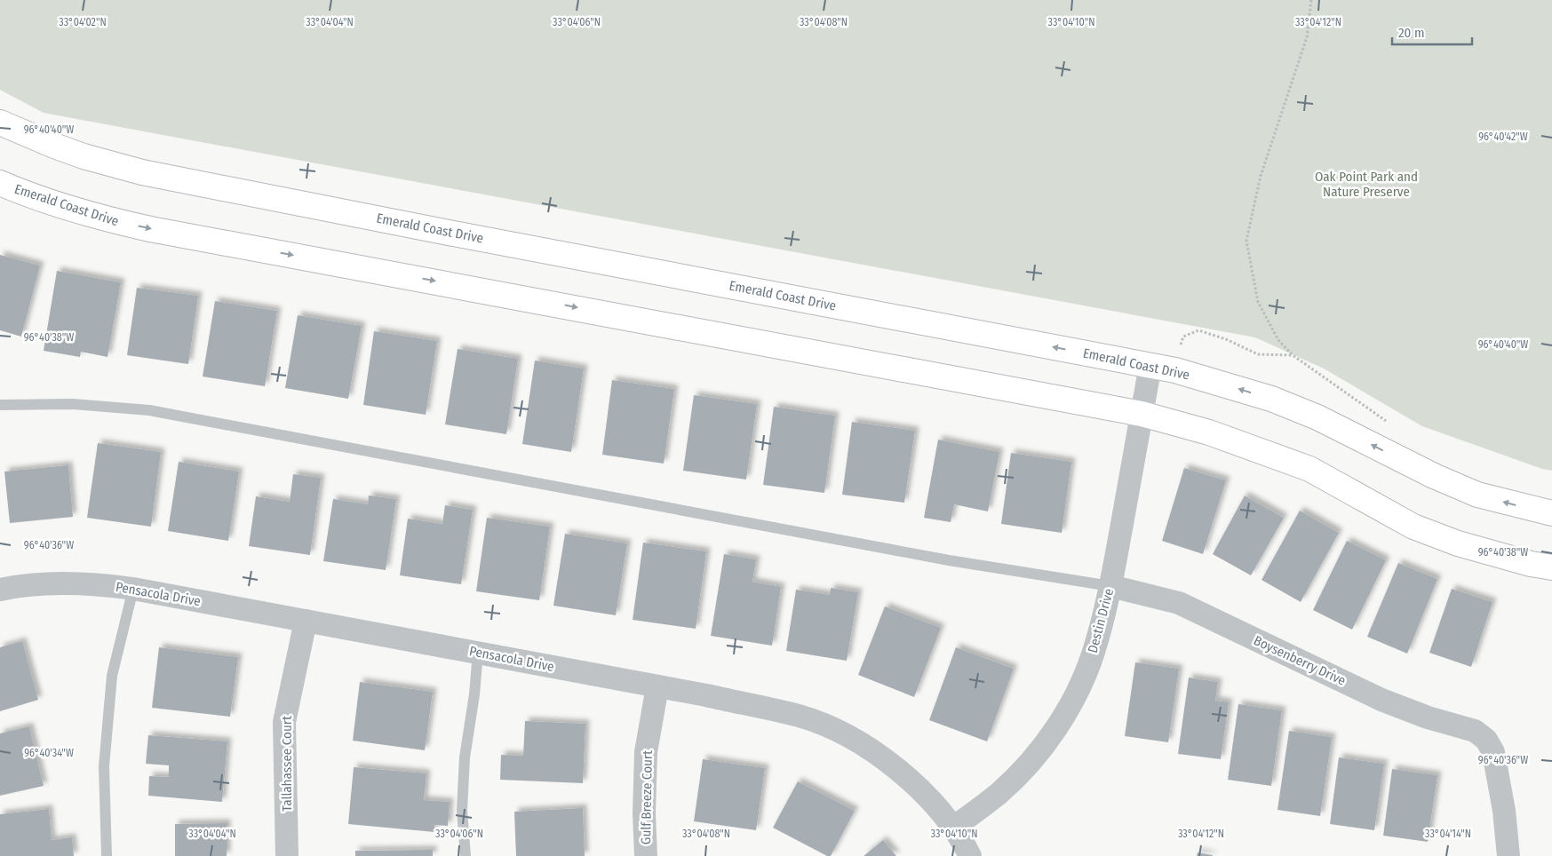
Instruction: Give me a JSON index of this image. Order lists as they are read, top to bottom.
{
  "streets": {
    "street": [
      "Emerald Coast Drive",
      "Pensacola Drive",
      "Destin Drive",
      "Boysenberry Drive",
      "Tallahassee Court",
      "Gulf Breeze Court"
    ]
  },
  "crossings": [
    ["Emerald Coast Drive", "Destin Drive"],
    ["Pensacola Drive", "Destin Drive"],
    ["Pensacola Drive", "Tallahassee Court"],
    ["Pensacola Drive", "Gulf Breeze Court"],
    ["Destin Drive", "Boysenberry Drive"]
  ],
  "parks": ["Oak Point Park and Nature Preserve"],
  "scale_bar": "20 m",
  "coordinates": [
    "33°04'02\"N",
    "33°04'04\"N",
    "33°04'06\"N",
    "33°04'08\"N",
    "33°04'10\"N",
    "33°04'12\"N",
    "96°40'40\"W",
    "96°40'42\"W",
    "96°40'38\"W",
    "96°40'36\"W",
    "96°40'34\"W",
    "33°04'14\"N"
  ]
}
